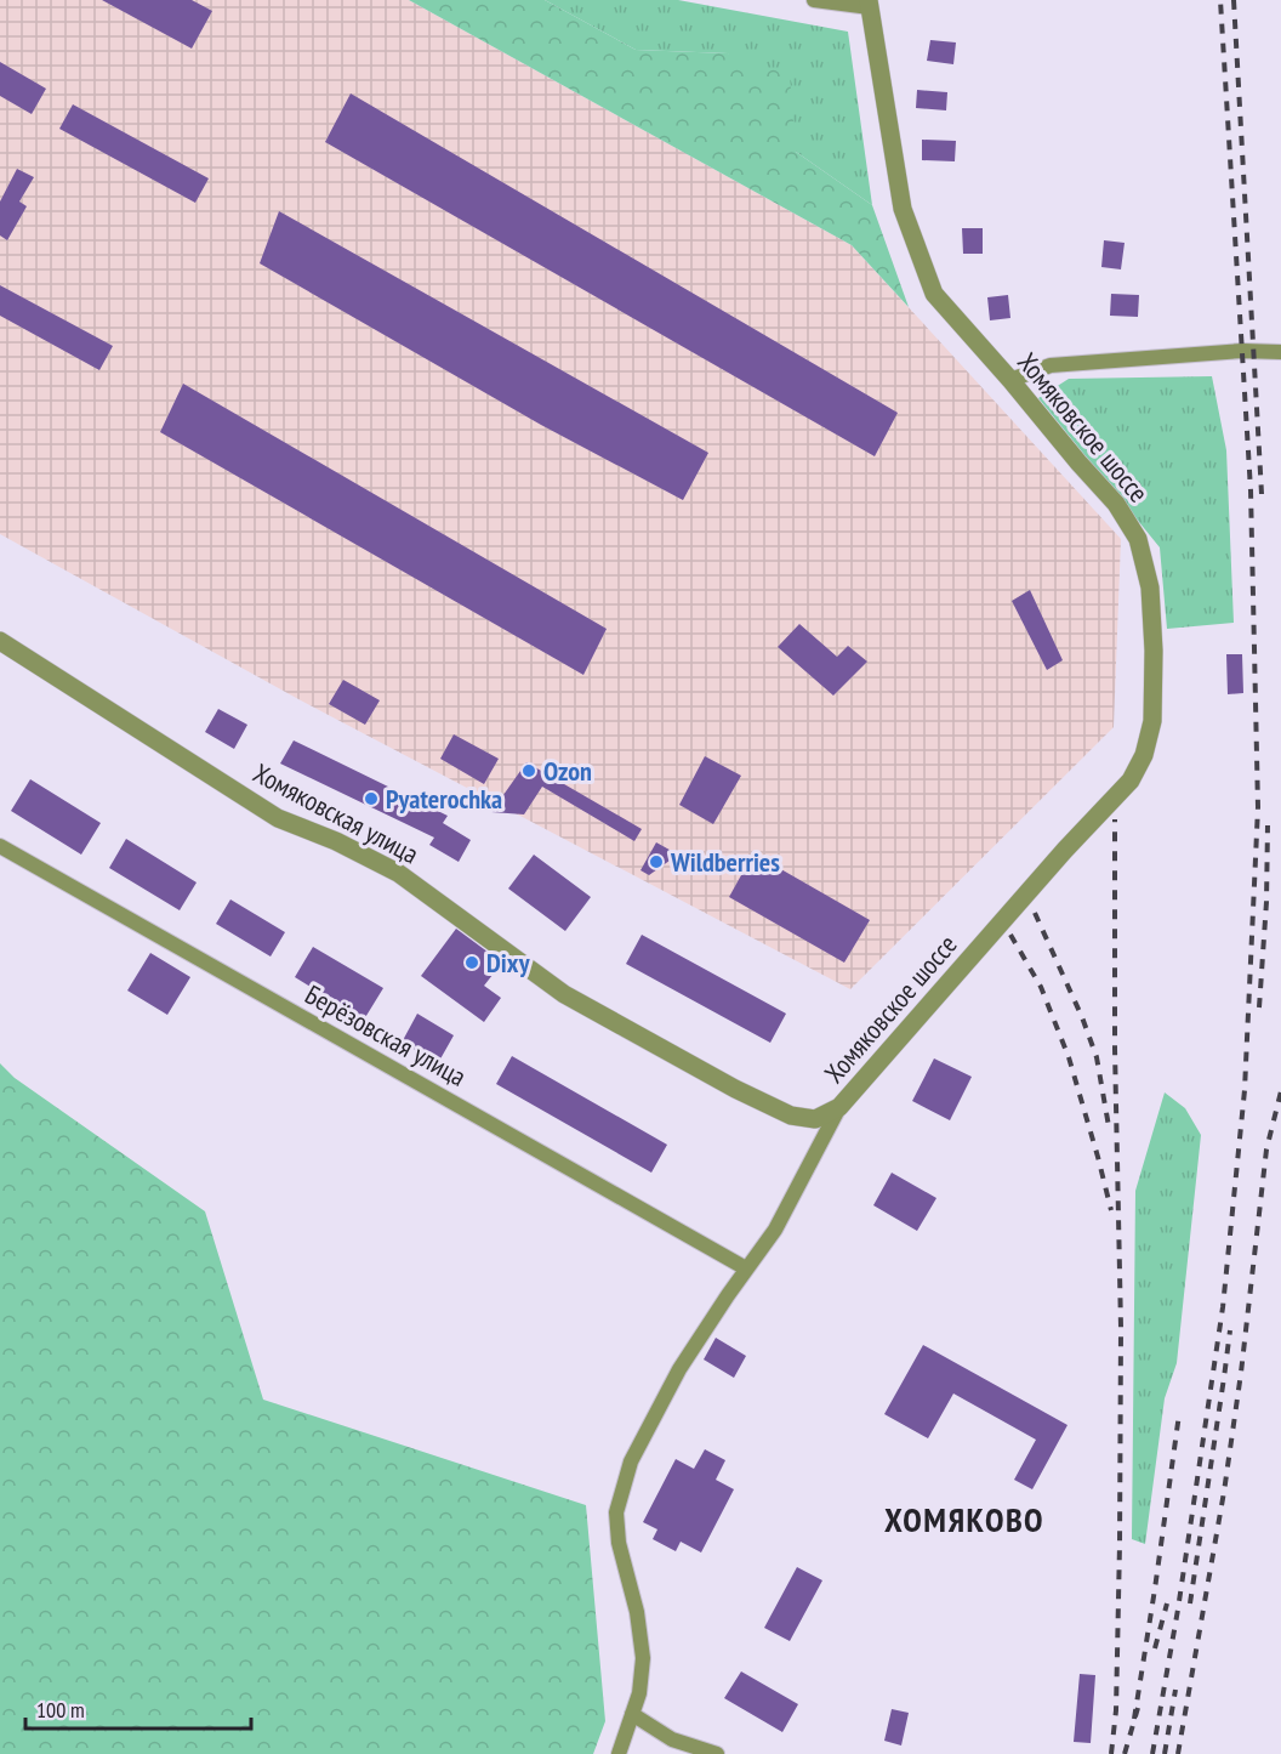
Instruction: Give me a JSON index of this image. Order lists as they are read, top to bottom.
{
  "streets": {
    "street": ["Хомяковское шоссе", "Хомяковская улица", "Берёзовская улица"]
  },
  "crossings": [
    ["Хомяковское шоссе", "Хомяковская улица"]
  ],
  "districts": ["ХОМЯКОВО"],
  "places": [
    "Ozon",
    "Pyaterochka",
    "Wildberries",
    "Dixy"
  ],
  "scale_bar": "100 m"
}
